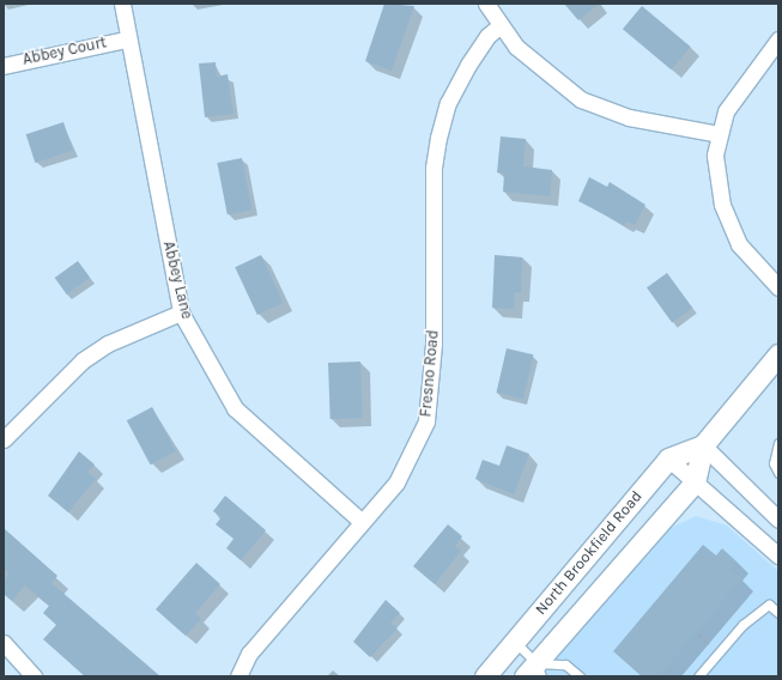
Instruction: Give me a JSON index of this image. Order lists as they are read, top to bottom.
{
  "streets": {
    "street": [
      "Abbey Court",
      "Abbey Lane",
      "Fresno Road",
      "North Brookfield Road"
    ]
  },
  "crossings": [
    ["Abbey Court", "Abbey Lane"],
    ["Abbey Lane", "Fresno Road"]
  ]
}
